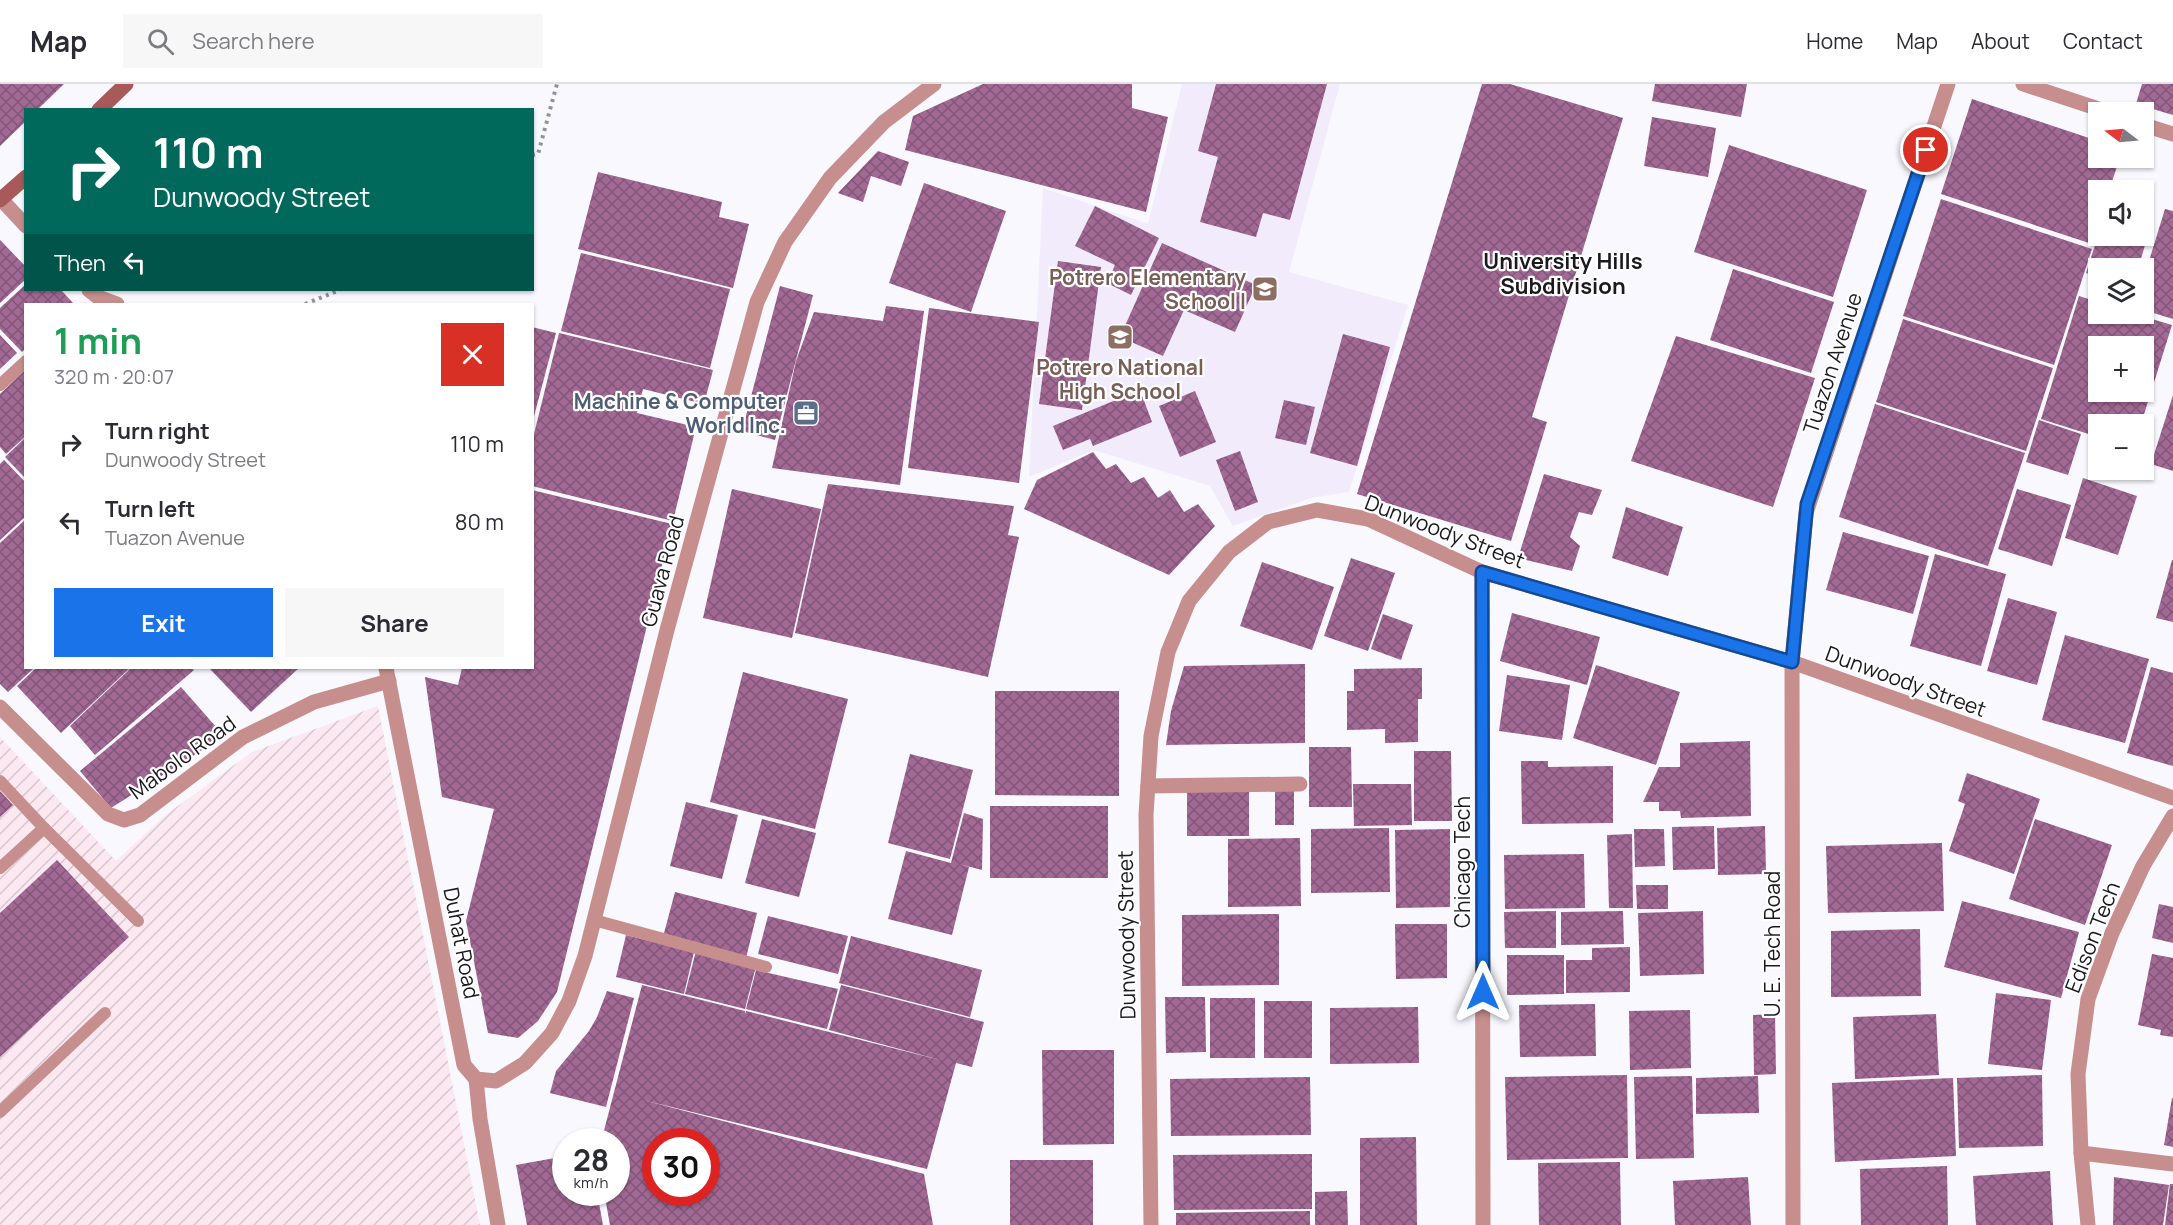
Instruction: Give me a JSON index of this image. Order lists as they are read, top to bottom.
{
  "streets": {
    "street": [
      "Tuazon Avenue",
      "Dunwoody Street",
      "Guava Road",
      "Mabolo Road",
      "Chicago Tech",
      "Edison Tech",
      "Duhat Road",
      "U. E. Tech Road"
    ]
  },
  "crossings": [
    ["Tuazon Avenue", "Dunwoody Street"],
    ["Tuazon Avenue", "U. E. Tech Road"],
    ["Dunwoody Street", "Chicago Tech"],
    ["Dunwoody Street", "U. E. Tech Road"],
    ["Guava Road", "Duhat Road"],
    ["Mabolo Road", "Duhat Road"]
  ],
  "districts": ["University Hills Subdivision"],
  "places": {
    "school or university": ["Potrero Elementary School I", "Potrero National High School"],
    "office": ["Machine & Computer World Inc."]
  },
  "north": "left",
  "page": {
    "header": "Map",
    "search": "Search here",
    "nav": [
      "Home",
      "Map",
      "About",
      "Contact"
    ],
    "map_buttons": ["+", "−"],
    "turn": ["110 m", "Dunwoody Street"],
    "then": "Then",
    "heading": ["1 min", "320 m · 20:07"],
    "list": [
      {
        "name": "Turn right",
        "note": "Dunwoody Street",
        "value": "110 m"
      },
      {
        "name": "Turn left",
        "note": "Tuazon Avenue",
        "value": "80 m"
      }
    ],
    "buttons": ["Exit", "Share"],
    "speed": "28 km/h",
    "limit": "30"
  }
}
